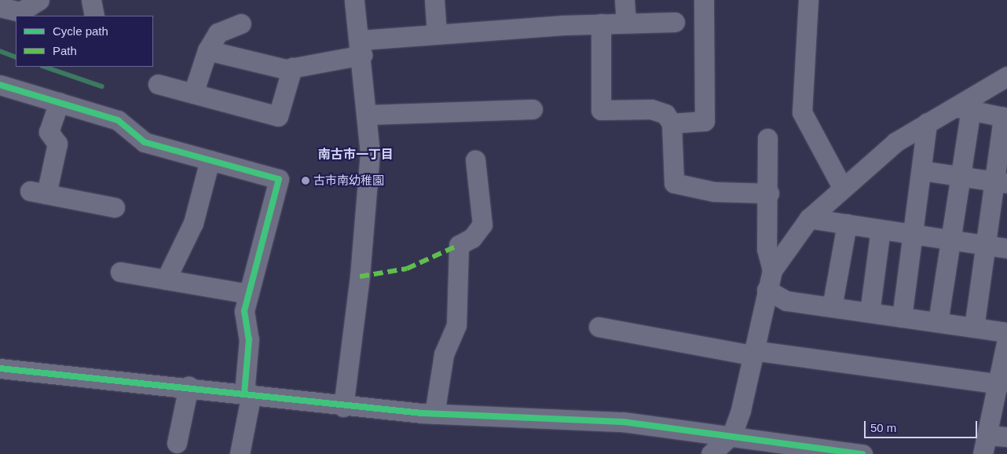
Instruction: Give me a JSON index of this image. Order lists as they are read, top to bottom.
{
  "districts": ["南古市一丁目"],
  "places": ["古市南幼稚園"],
  "legend": ["Cycle path", "Path"],
  "scale_bar": "50 m"
}
